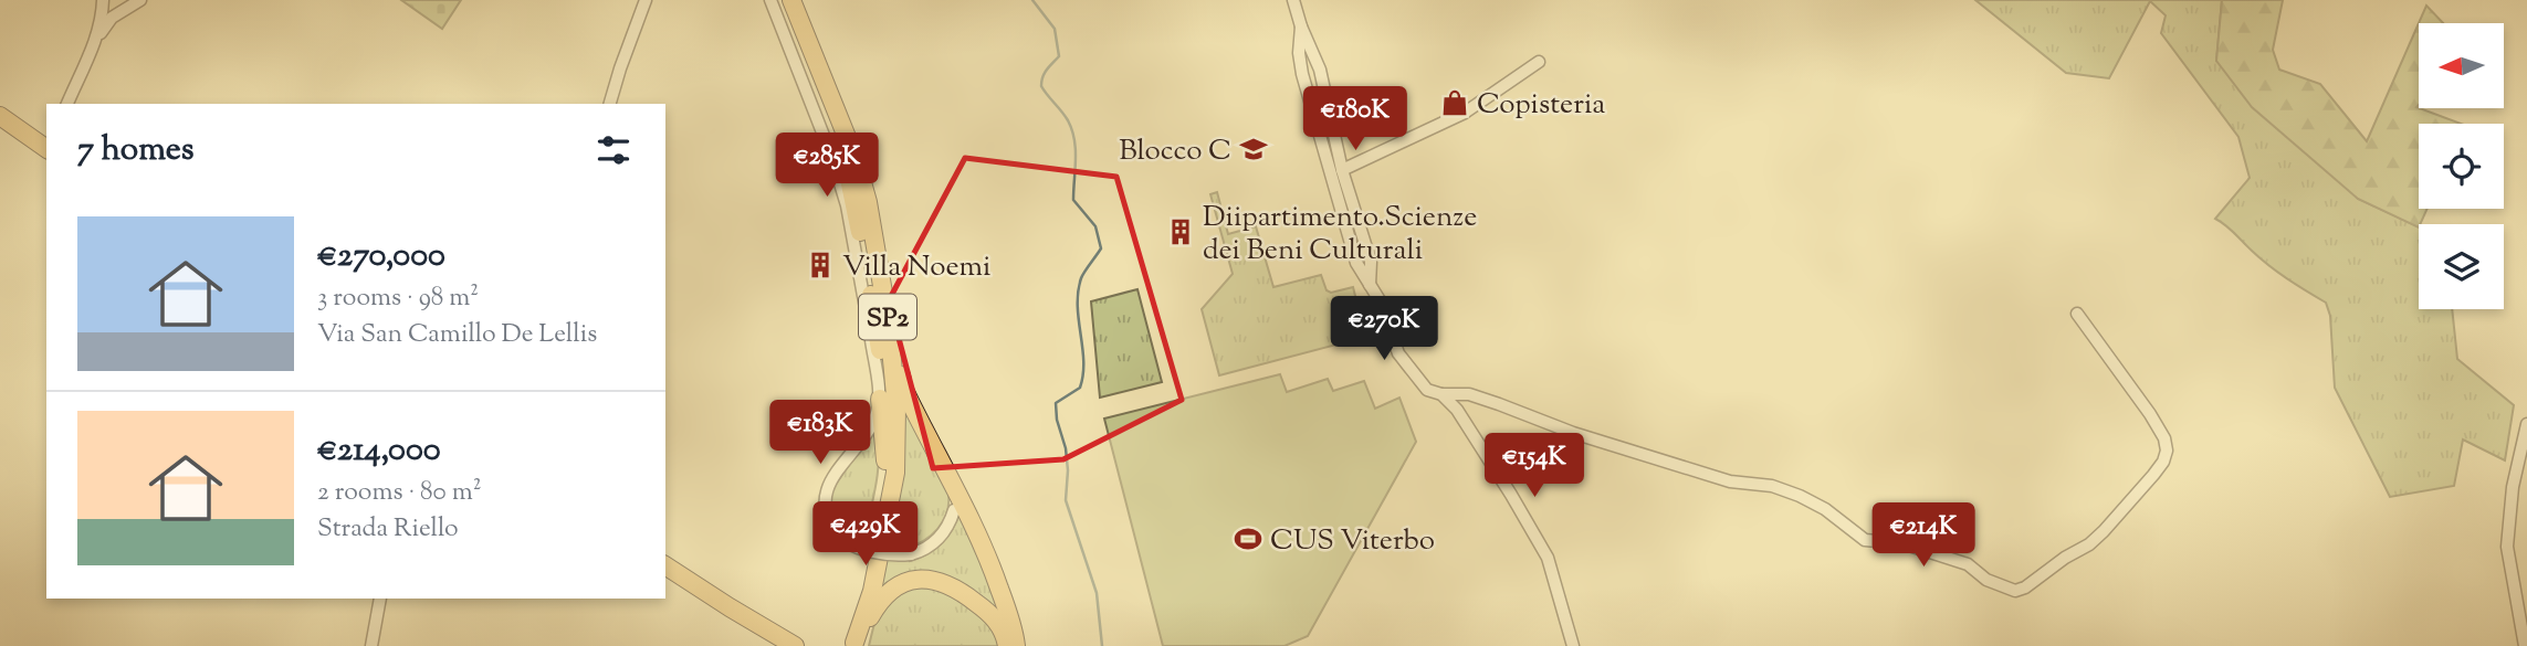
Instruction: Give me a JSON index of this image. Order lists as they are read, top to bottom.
{
  "streets": {
    "highway": ["SP2"]
  },
  "places": {
    "shop": ["Copisteria"],
    "school or university": ["Blocco C"],
    "building": ["Diipartimento.Scienze dei Beni Culturali", "Villa Noemi"],
    "sports": ["CUS Viterbo"]
  },
  "north": "left",
  "page": {
    "price": [
      "€180K",
      "€285K",
      "€270K",
      "€183K",
      "€154K",
      "€429K",
      "€214K"
    ],
    "heading": "7 homes",
    "list": [
      {
        "name": "€270,000",
        "note": "3 rooms · 98 m² · Via San Camillo De Lellis"
      },
      {
        "name": "€214,000",
        "note": "2 rooms · 80 m² · Strada Riello"
      }
    ]
  }
}
